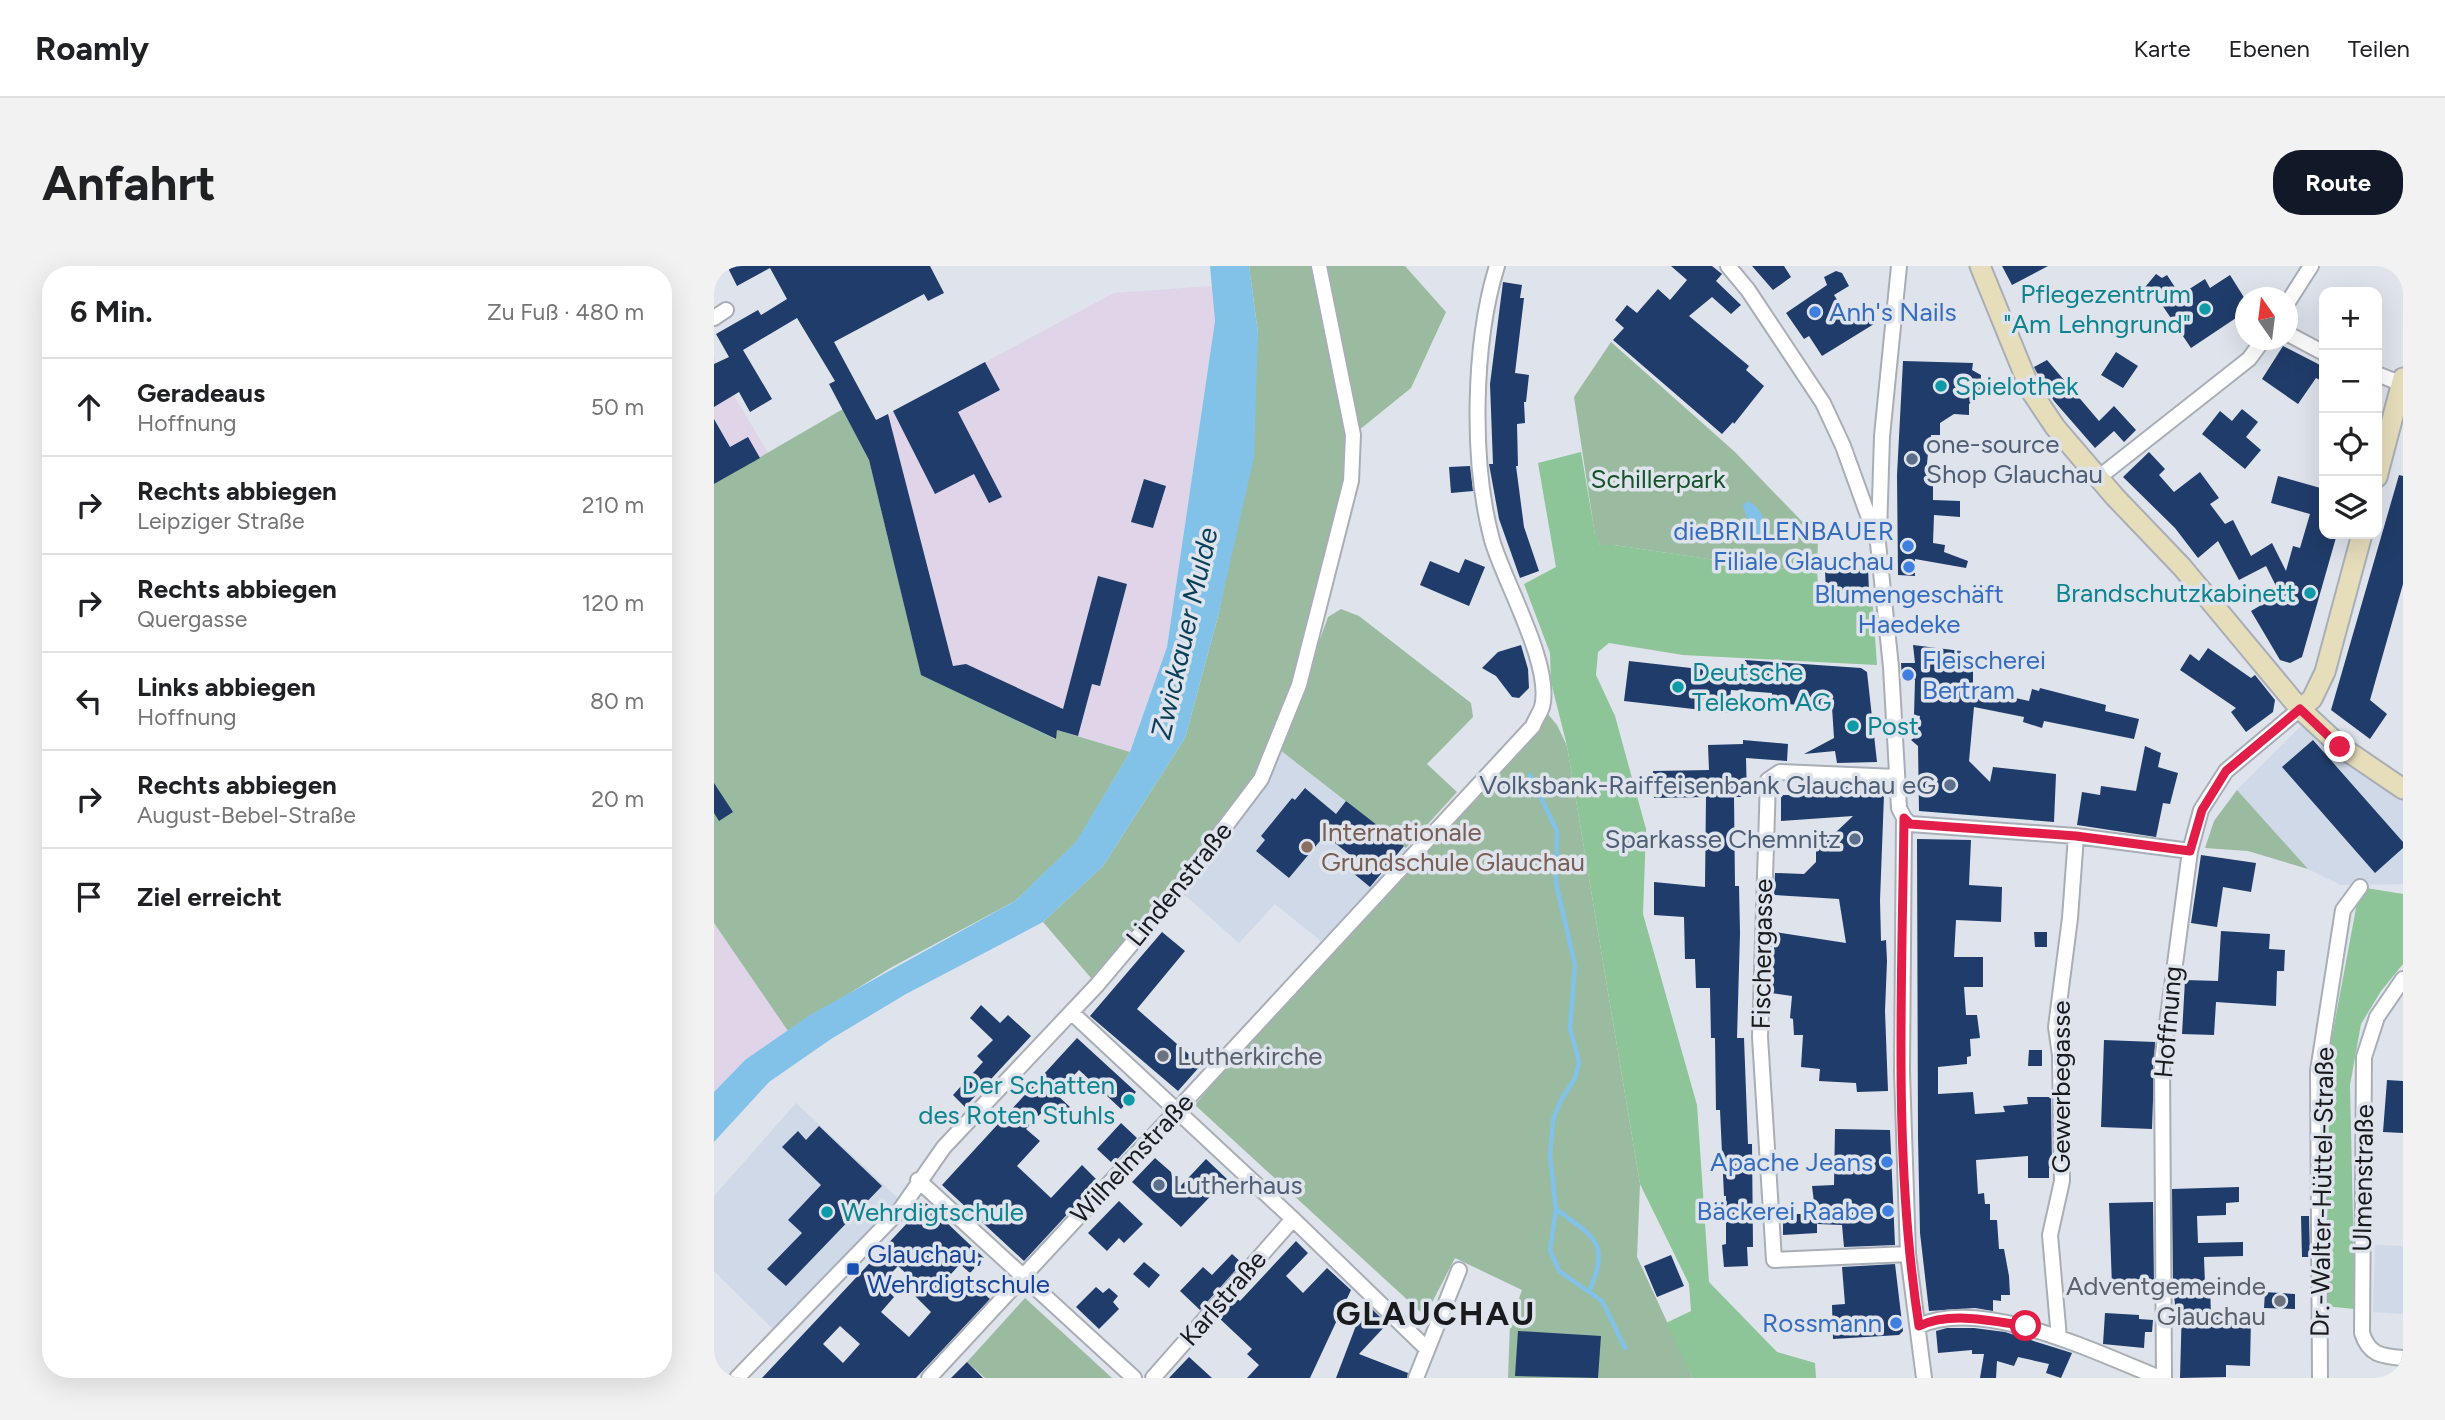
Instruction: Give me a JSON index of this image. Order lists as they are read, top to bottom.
{
  "streets": {
    "street": [
      "Lindenstraße",
      "Fischergasse",
      "Hoffnung",
      "Gewerbegasse",
      "Wilhelmstraße",
      "Ulmenstraße",
      "Dr.-Walter-Hüttel-Straße",
      "Karlstraße"
    ]
  },
  "crossings": [
    ["Hoffnung", "Gewerbegasse"]
  ],
  "districts": ["GLAUCHAU"],
  "water": ["Zwickauer Mulde"],
  "parks": ["Schillerpark"],
  "places": {
    "other": [
      "Pflegezentrum \"Am Lehngrund\"",
      "Anh's Nails",
      "Spielothek",
      "one-source Shop Glauchau",
      "dieBRILLENBAUER Filiale Glauchau",
      "Blumengeschäft Haedeke",
      "Brandschutzkabinett",
      "Fleischerei Bertram",
      "Deutsche Telekom AG",
      "Post",
      "Volksbank-Raiffeisenbank Glauchau eG",
      "Sparkasse Chemnitz",
      "Internationale Grundschule Glauchau",
      "Lutherkirche",
      "Der Schatten des Roten Stuhls",
      "Apache Jeans",
      "Lutherhaus",
      "Bäckerei Raabe",
      "Wehrdigtschule",
      "Adventgemeinde Glauchau",
      "Rossmann"
    ],
    "transit": ["Glauchau, Wehrdigtschule"]
  },
  "north": "top",
  "page": {
    "header": "Roamly",
    "nav": ["Karte", "Ebenen", "Teilen"],
    "buttons": "Route",
    "title": "Anfahrt",
    "heading": ["6 Min.", "Zu Fuß · 480 m"],
    "map_buttons": ["+", "−"],
    "list": [
      ["Geradeaus", "Hoffnung", "50 m"],
      ["Rechts abbiegen", "Leipziger Straße", "210 m"],
      ["Rechts abbiegen", "Quergasse", "120 m"],
      ["Links abbiegen", "Hoffnung", "80 m"],
      ["Rechts abbiegen", "August-Bebel-Straße", "20 m"],
      "Ziel erreicht"
    ]
  }
}
